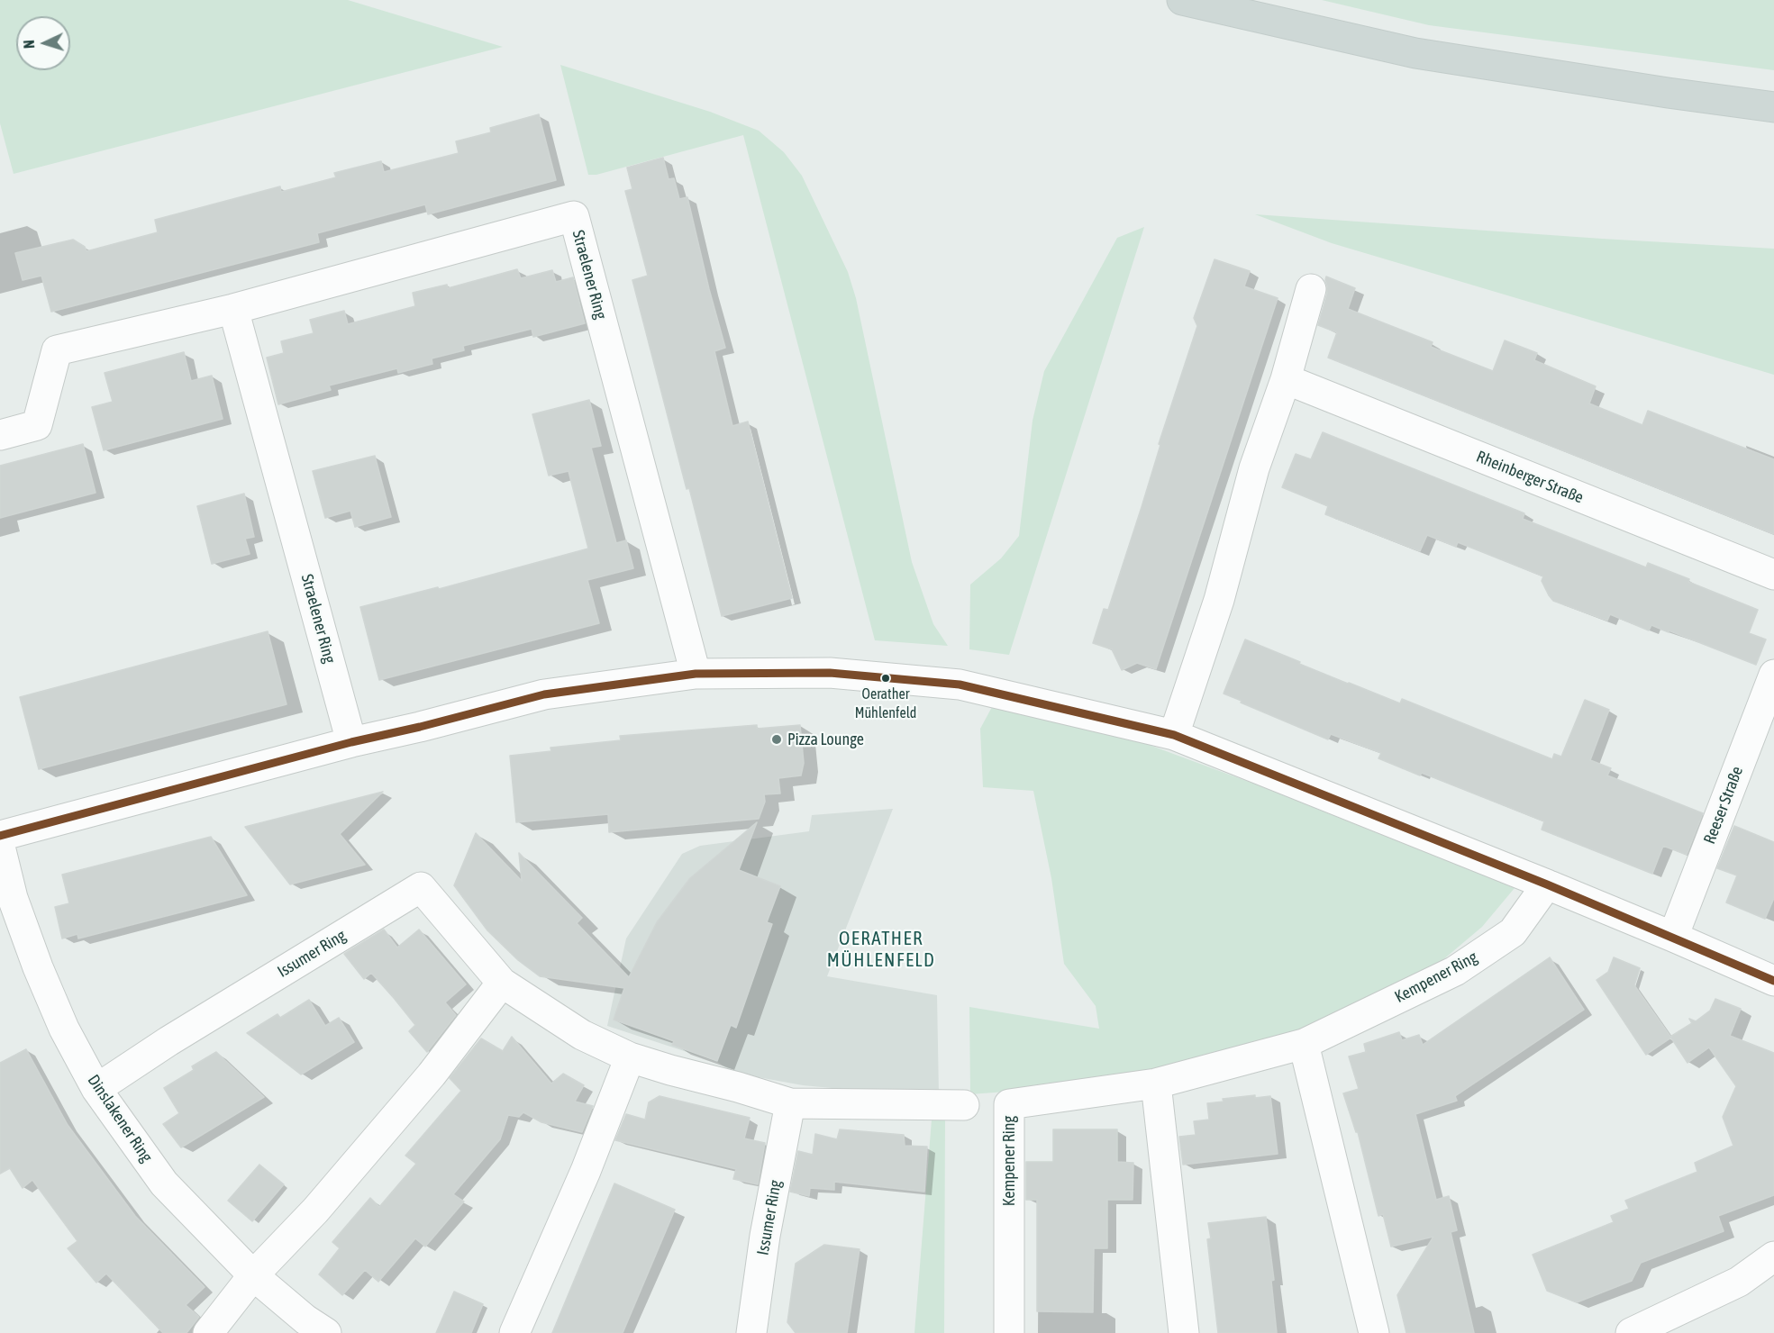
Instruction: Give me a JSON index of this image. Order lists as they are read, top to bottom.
{
  "streets": {
    "street": [
      "Straelener Ring",
      "Rheinberger Straße",
      "Reeser Straße",
      "Issumer Ring",
      "Kempener Ring",
      "Dinslakener Ring"
    ]
  },
  "crossings": [
    ["Issumer Ring", "Dinslakener Ring"]
  ],
  "districts": ["OERATHER MÜHLENFELD"],
  "places": ["Oerather Mühlenfeld", "Pizza Lounge"],
  "north": "left"
}
